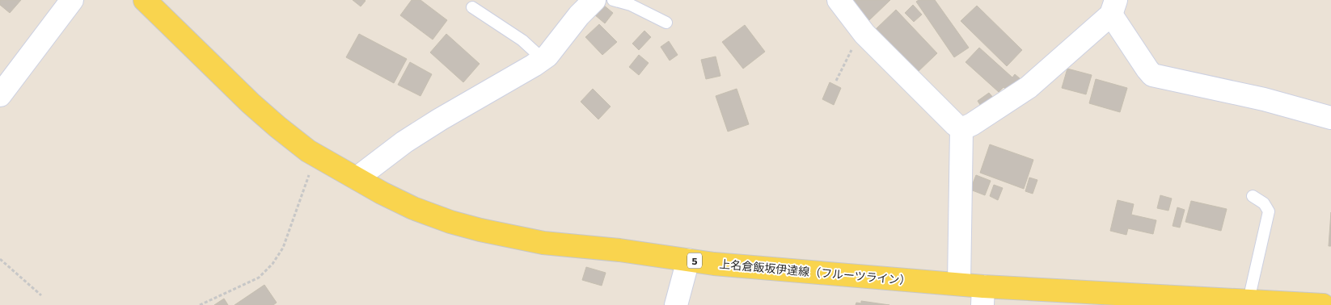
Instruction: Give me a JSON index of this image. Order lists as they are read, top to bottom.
{
  "streets": {
    "main road": ["5", "上名倉飯坂伊達線（フルーツライン）"]
  }
}
